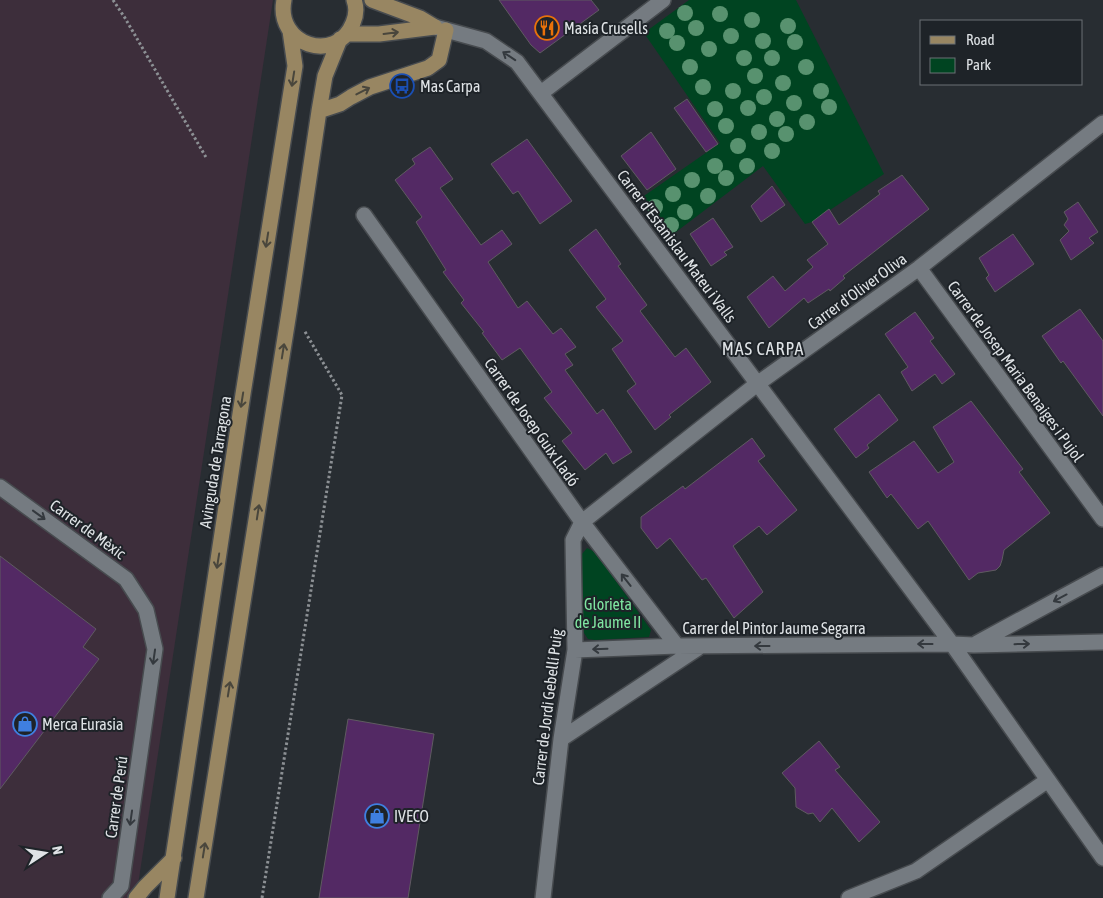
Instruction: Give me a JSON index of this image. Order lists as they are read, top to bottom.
{
  "streets": {
    "main road": ["Avinguda de Tarragona"],
    "street": [
      "Carrer d'Estanislau Mateu i Valls",
      "Carrer d'Oliver Oliva",
      "Carrer de Josep Maria Benaiges i Pujol",
      "Carrer de Josep Guix Lladó",
      "Carrer de Mèxic",
      "Carrer del Pintor Jaume Segarra",
      "Carrer de Jordi Gebellí Puig",
      "Carrer de Perú"
    ]
  },
  "crossings": [
    ["Carrer d'Estanislau Mateu i Valls", "Carrer d'Oliver Oliva"],
    ["Carrer d'Estanislau Mateu i Valls", "Carrer del Pintor Jaume Segarra"],
    ["Carrer d'Oliver Oliva", "Carrer de Josep Maria Benaiges i Pujol"],
    ["Carrer d'Oliver Oliva", "Carrer de Josep Guix Lladó"],
    ["Carrer d'Oliver Oliva", "Carrer de Jordi Gebellí Puig"],
    ["Carrer de Josep Guix Lladó", "Carrer del Pintor Jaume Segarra"],
    ["Carrer de Josep Guix Lladó", "Carrer de Jordi Gebellí Puig"],
    ["Carrer de Mèxic", "Carrer de Perú"],
    ["Carrer del Pintor Jaume Segarra", "Carrer de Jordi Gebellí Puig"]
  ],
  "one_way": ["Carrer de Mèxic", "Carrer de Perú"],
  "districts": ["MAS CARPA"],
  "parks": ["Glorieta de Jaume II"],
  "places": {
    "restaurant": ["Masía Crusells"],
    "bus stop": ["Mas Carpa"],
    "shop": ["Merca Eurasia", "IVECO"]
  },
  "legend": ["Road", "Park"],
  "north": "right"
}
